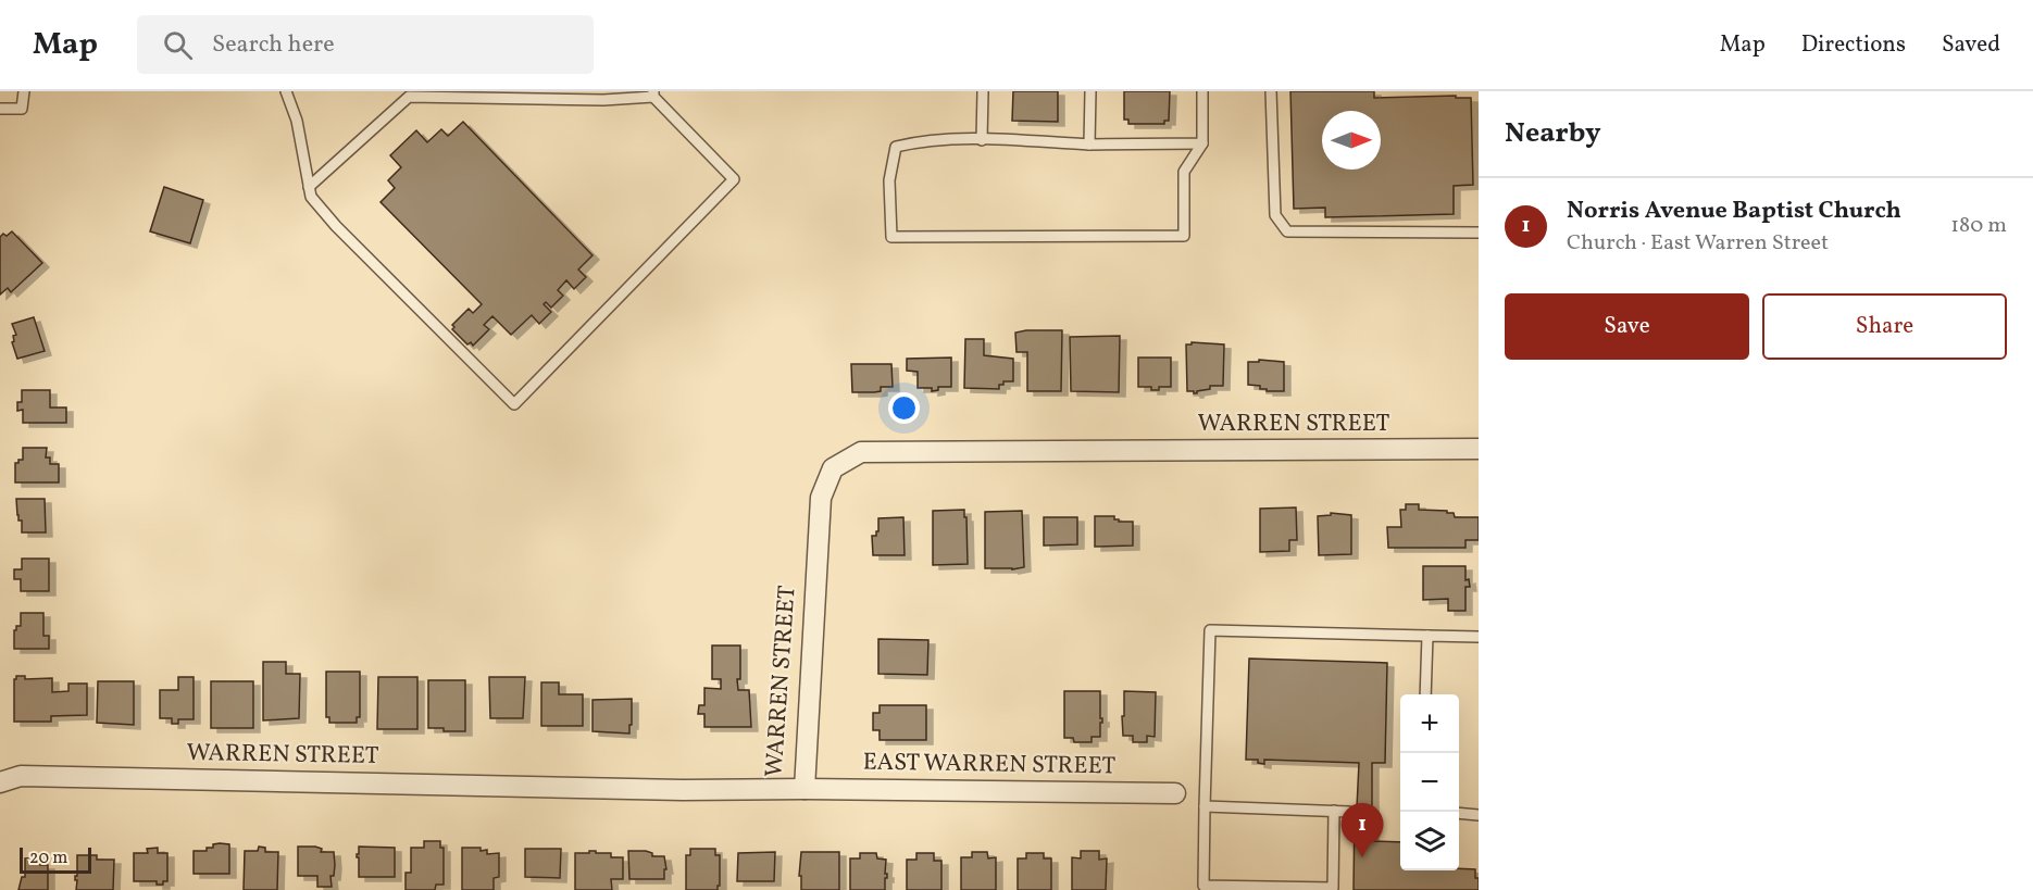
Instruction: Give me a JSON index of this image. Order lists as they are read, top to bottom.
{
  "streets": {
    "street": ["WARREN STREET", "EAST WARREN STREET"]
  },
  "crossings": [
    ["WARREN STREET", "EAST WARREN STREET"]
  ],
  "scale_bar": "20 m",
  "north": "right",
  "page": {
    "header": "Map",
    "search": "Search here",
    "nav": ["Map", "Directions", "Saved"],
    "heading": "Nearby",
    "list": [
      {
        "mark": "1",
        "name": "Norris Avenue Baptist Church",
        "note": "Church · East Warren Street",
        "value": "180 m"
      }
    ],
    "buttons": ["Save", "Share"],
    "map_buttons": ["+", "−"],
    "pins": "1",
    "scale": "20 m"
  }
}
